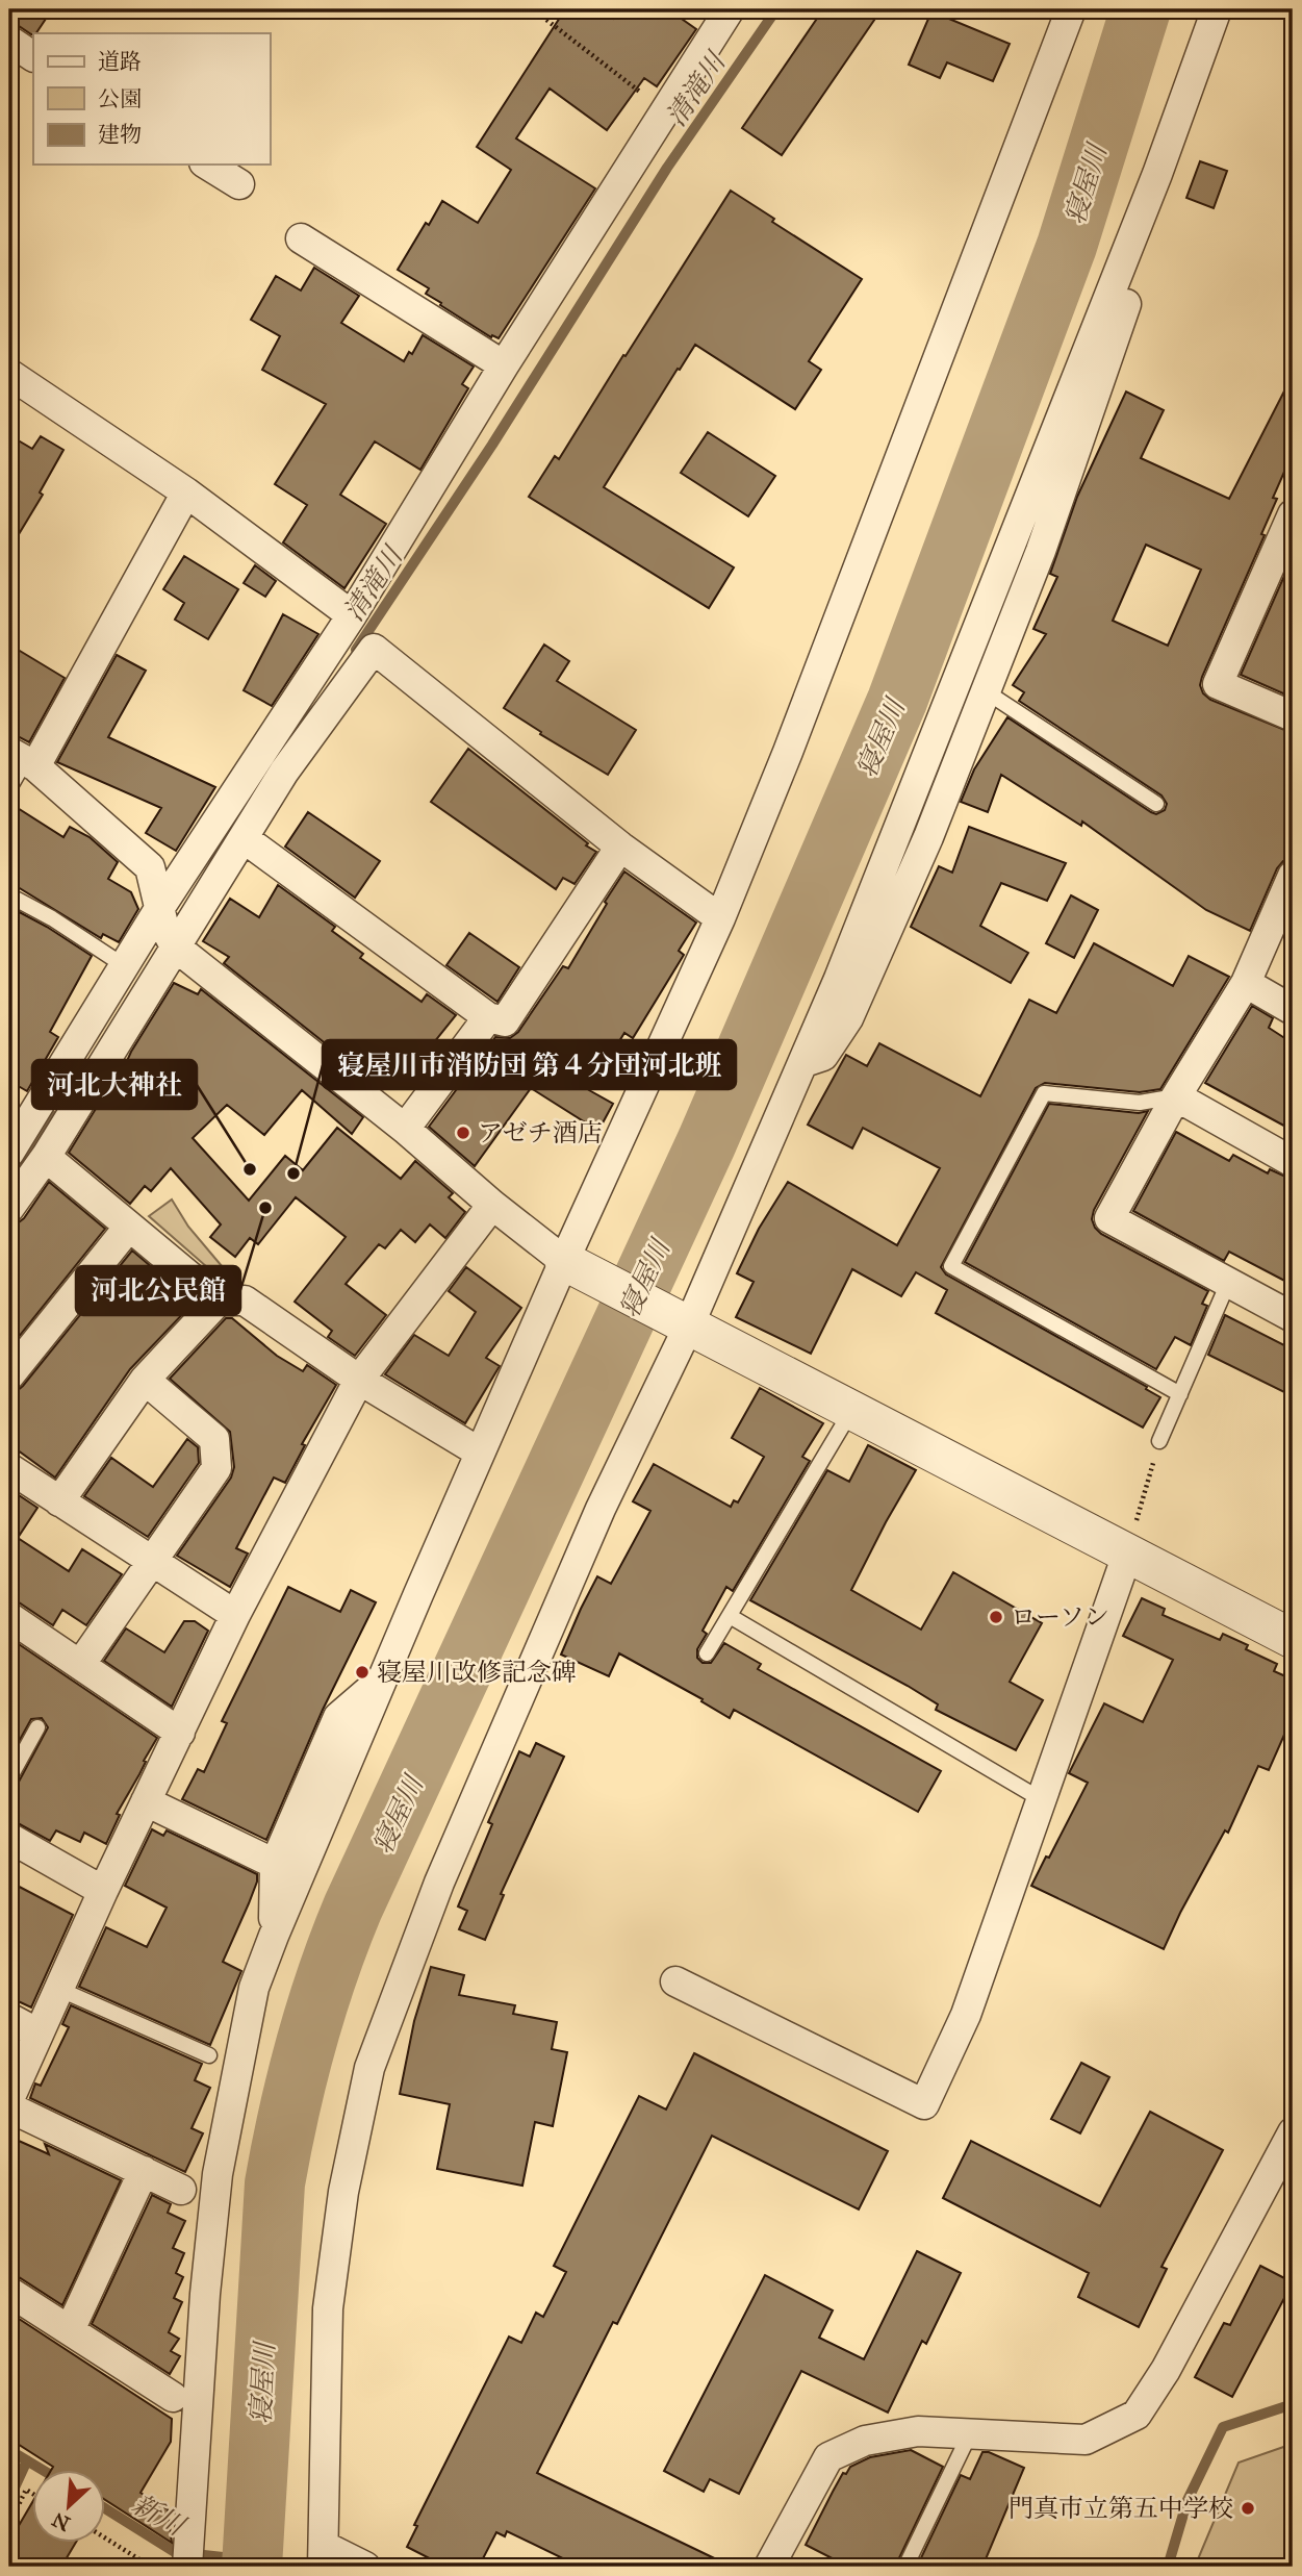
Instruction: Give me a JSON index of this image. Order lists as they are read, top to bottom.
{
  "water": ["清滝川", "寝屋川", "新川"],
  "places": [
    "アゼチ酒店",
    "河北大神社",
    "寝屋川市消防団 第４分団河北班",
    "河北公民館",
    "ローソン",
    "寝屋川改修記念碑",
    "門真市立第五中学校"
  ],
  "legend": ["道路", "公園", "建物"],
  "north": "bottom left"
}
